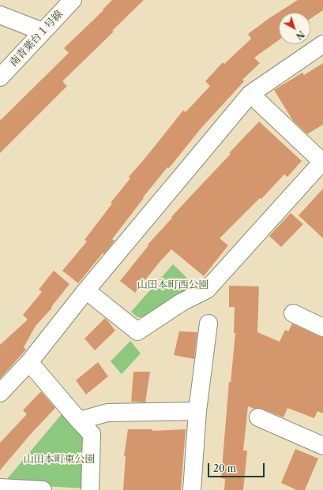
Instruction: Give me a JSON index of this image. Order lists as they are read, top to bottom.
{
  "streets": {
    "street": ["南青葉台１号線"]
  },
  "parks": ["山田本町西公園", "山田本町東公園"],
  "scale_bar": "20 m",
  "north": "bottom right"
}
